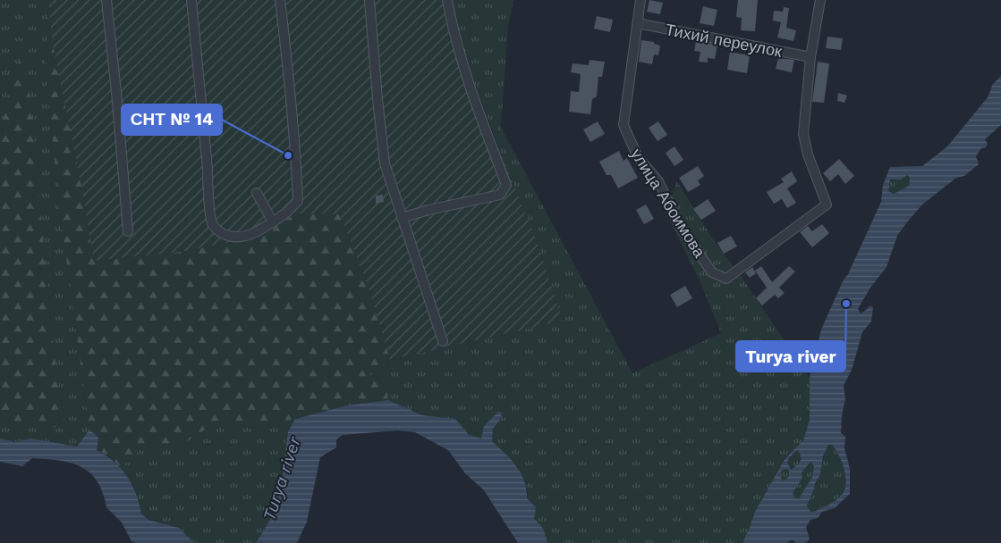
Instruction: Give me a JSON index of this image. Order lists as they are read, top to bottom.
{
  "streets": {
    "street": ["Тихий переулок", "улица Абоимова"]
  },
  "crossings": [
    ["Тихий переулок", "улица Абоимова"]
  ],
  "water": ["Turya river"],
  "places": ["СНТ № 14", "Turya river"]
}
